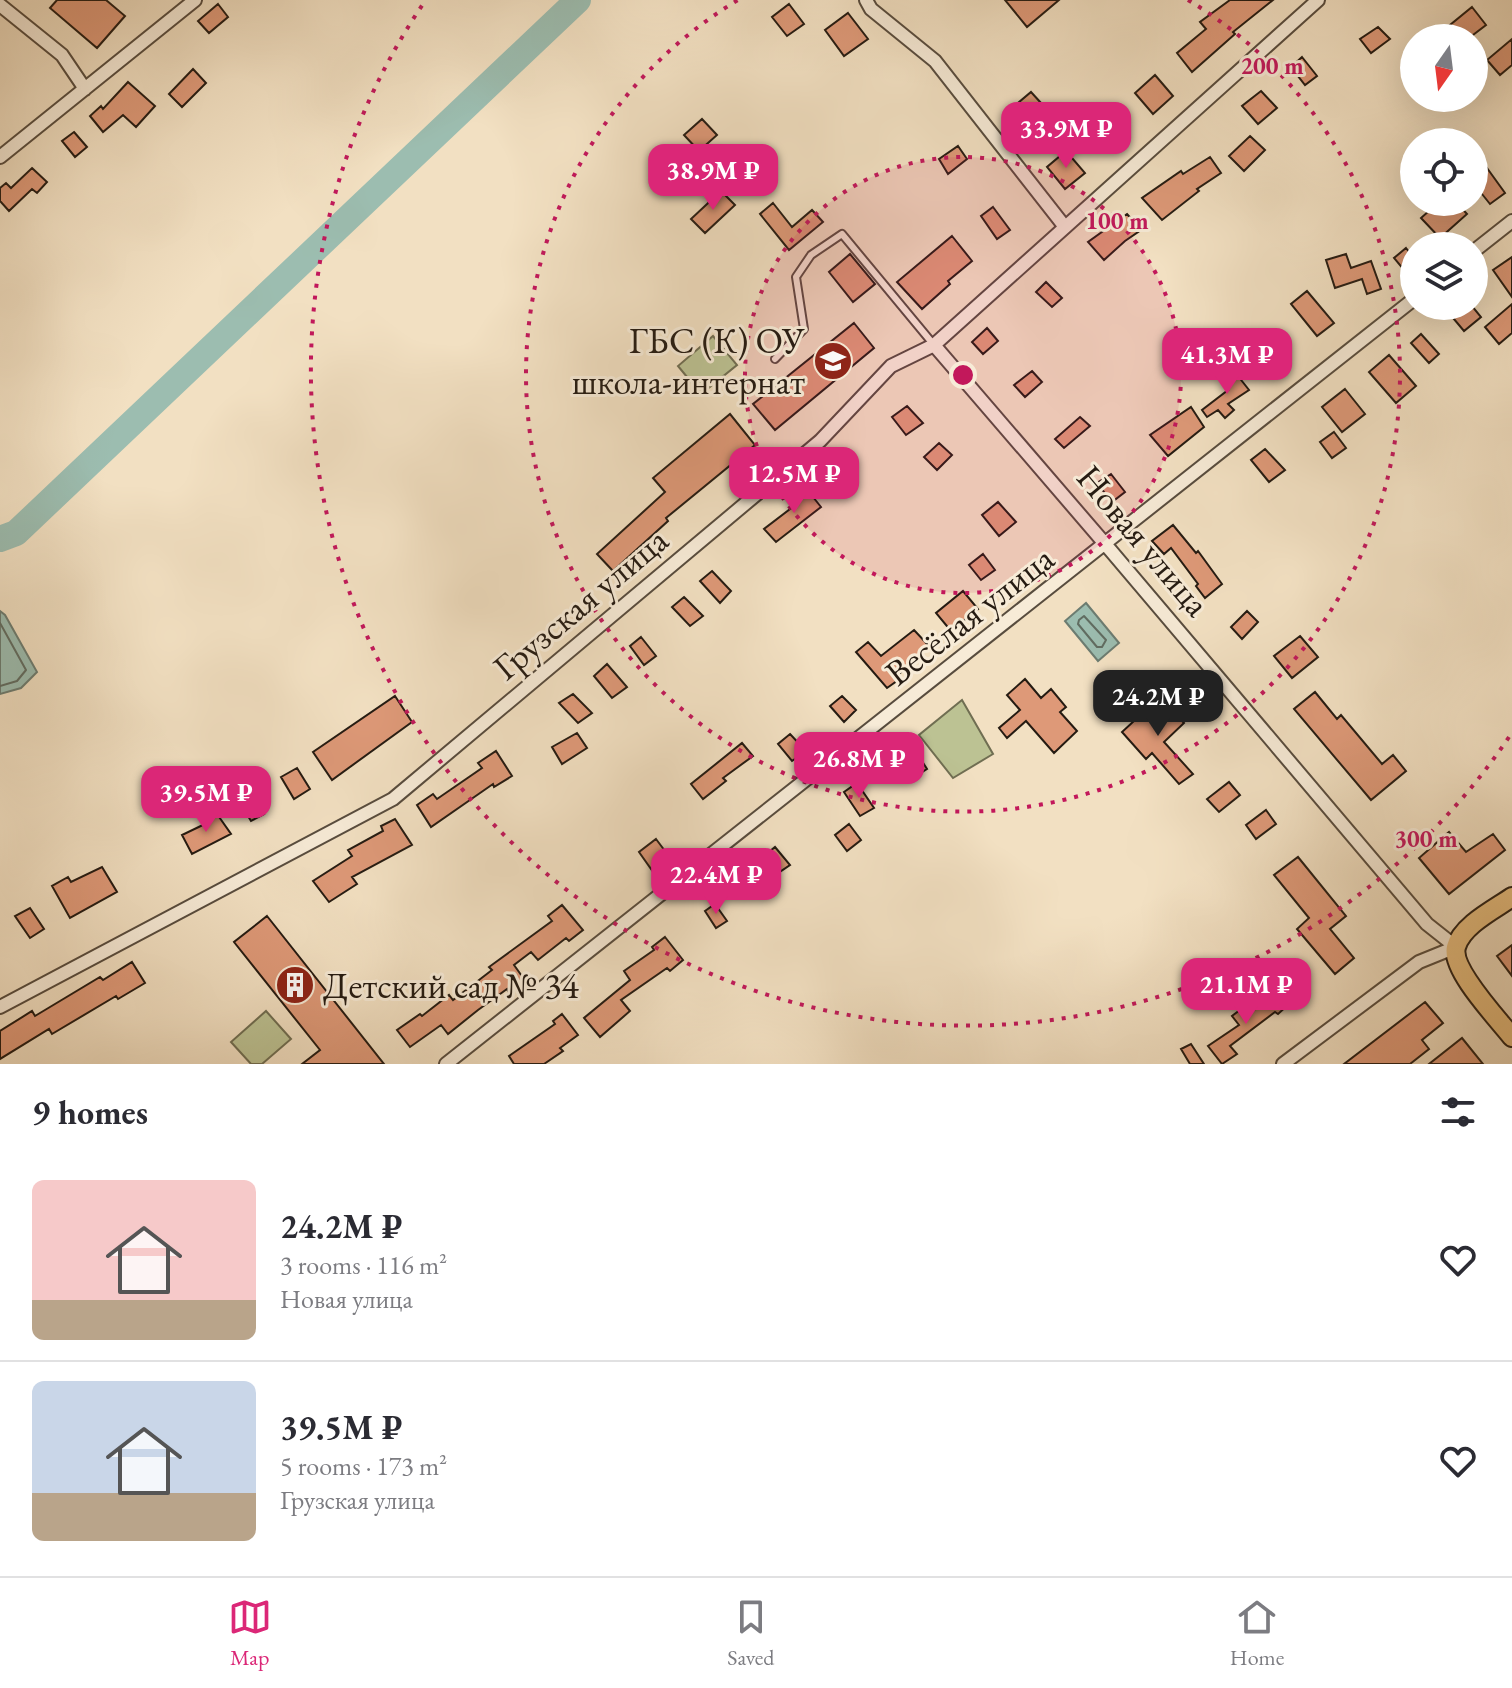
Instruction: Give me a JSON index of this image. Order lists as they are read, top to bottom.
{
  "streets": {
    "main road": ["Новая улица"],
    "street": ["Грузская улица", "Весёлая улица"]
  },
  "crossings": [
    ["Новая улица", "Грузская улица"],
    ["Новая улица", "Весёлая улица"]
  ],
  "places": {
    "school or university": ["ГБС (К) ОУ школа-интернат"],
    "building": ["Детский сад № 34"]
  },
  "north": "bottom",
  "page": {
    "price": [
      "33.9M ₽",
      "38.9M ₽",
      "41.3M ₽",
      "12.5M ₽",
      "24.2M ₽",
      "26.8M ₽",
      "39.5M ₽",
      "22.4M ₽",
      "21.1M ₽"
    ],
    "heading": "9 homes",
    "list": [
      {
        "name": "24.2M ₽",
        "note": "3 rooms · 116 m² · Новая улица"
      },
      {
        "name": "39.5M ₽",
        "note": "5 rooms · 173 m² · Грузская улица"
      }
    ],
    "tabs": ["Map", "Saved", "Home"]
  },
  "rings": ["200 m", "100 m", "300 m"]
}
